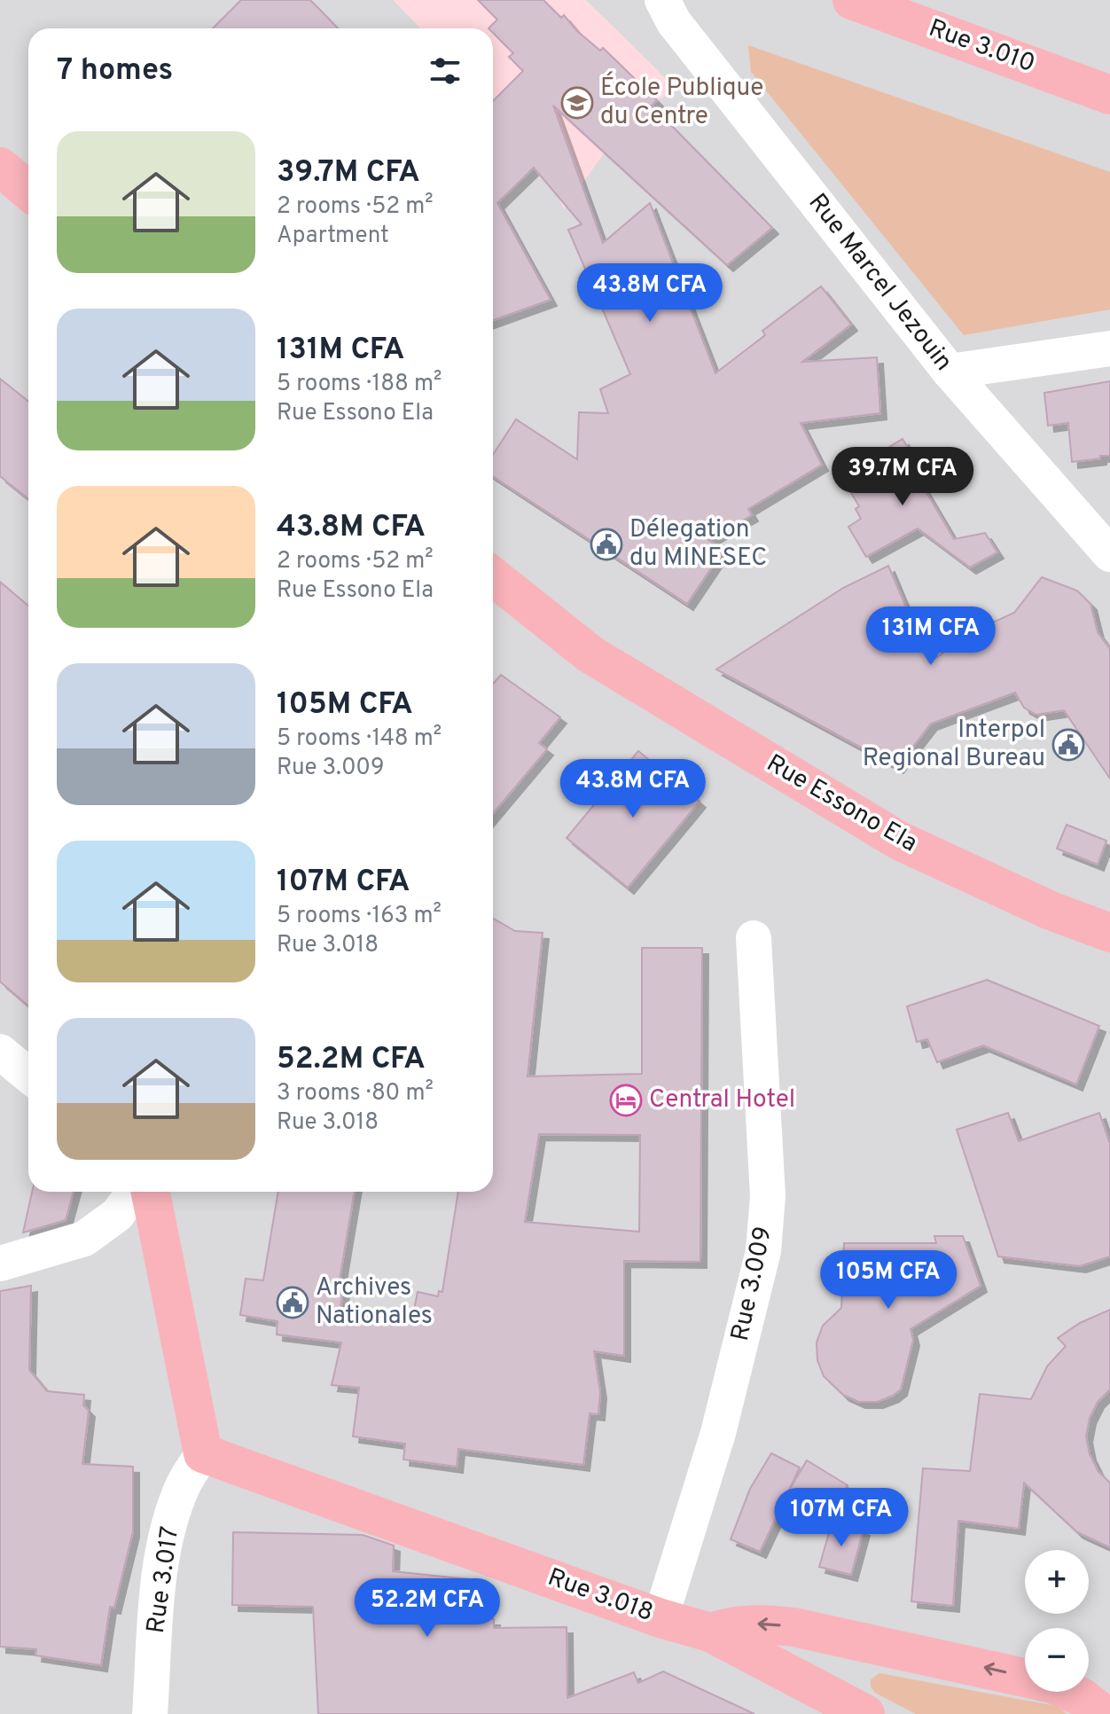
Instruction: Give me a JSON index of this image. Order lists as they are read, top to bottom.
{
  "streets": {
    "street": [
      "Rue 3.010",
      "Rue Marcel Jezouin",
      "Rue Essono Ela",
      "Rue 3.009",
      "Rue 3.017",
      "Rue 3.018"
    ]
  },
  "crossings": [
    ["Rue 3.009", "Rue 3.018"],
    ["Rue 3.017", "Rue 3.018"]
  ],
  "places": {
    "school or university": ["École Publique du Centre"],
    "public building": ["Délegation du MINESEC", "Interpol Regional Bureau", "Archives Nationales"],
    "hotel": ["Central Hotel"]
  },
  "page": {
    "heading": "7 homes",
    "list": [
      {
        "name": "39.7M CFA",
        "note": "2 rooms · 52 m² · Apartment"
      },
      {
        "name": "131M CFA",
        "note": "5 rooms · 188 m² · Rue Essono Ela"
      },
      {
        "name": "43.8M CFA",
        "note": "2 rooms · 52 m² · Rue Essono Ela"
      },
      {
        "name": "105M CFA",
        "note": "5 rooms · 148 m² · Rue 3.009"
      },
      {
        "name": "107M CFA",
        "note": "5 rooms · 163 m² · Rue 3.018"
      },
      {
        "name": "52.2M CFA",
        "note": "3 rooms · 80 m² · Rue 3.018"
      }
    ],
    "price": [
      "43.8M CFA",
      "39.7M CFA",
      "131M CFA",
      "43.8M CFA",
      "105M CFA",
      "107M CFA",
      "52.2M CFA"
    ],
    "map_buttons": ["+", "−"]
  }
}
